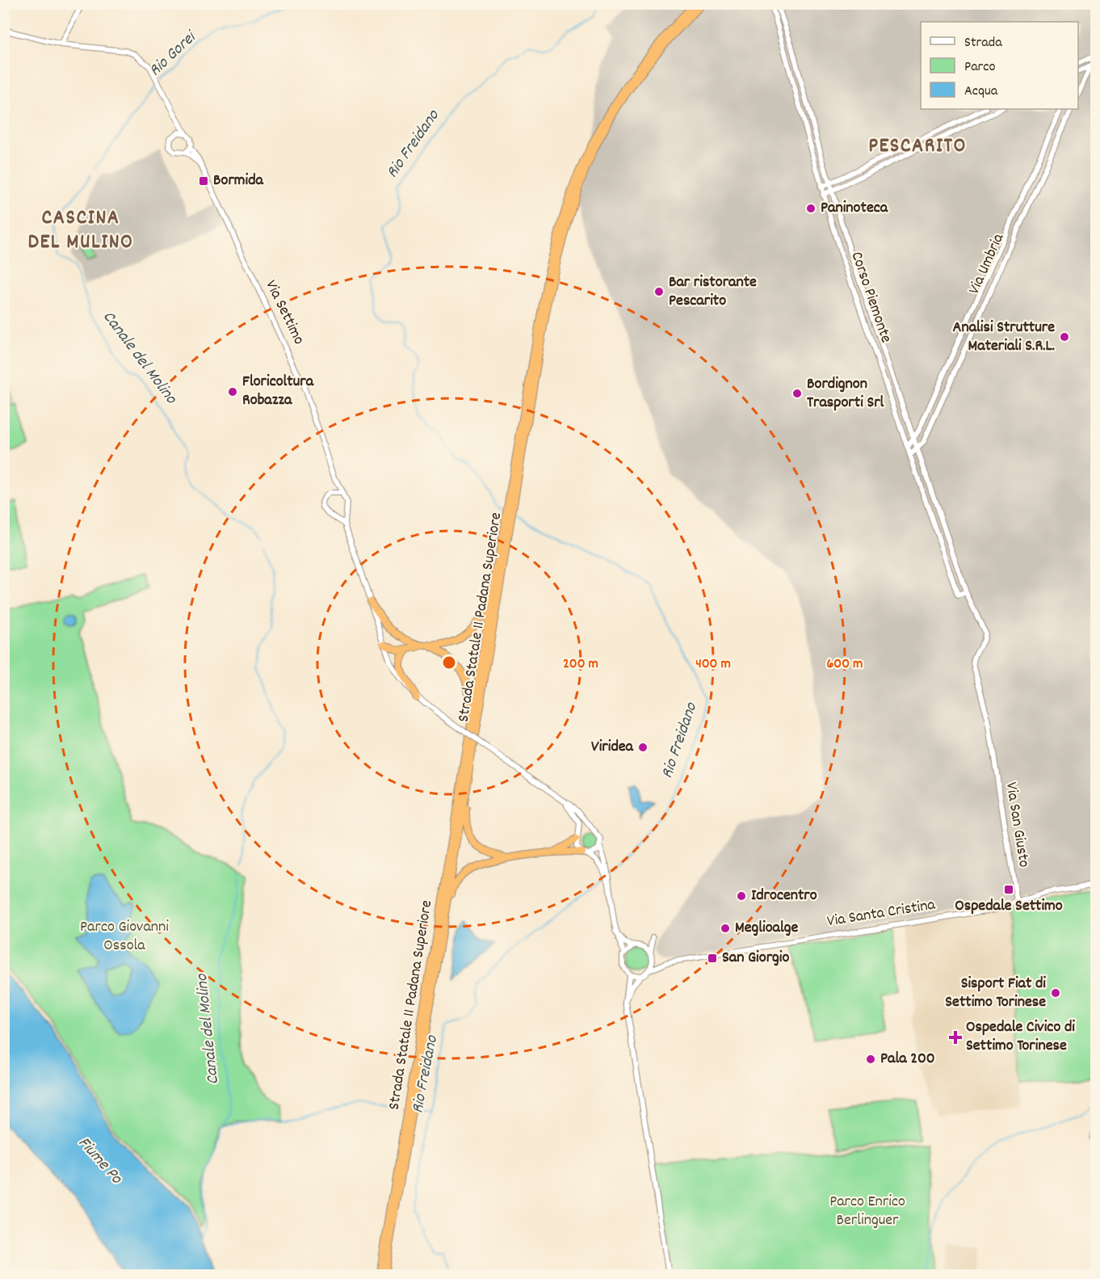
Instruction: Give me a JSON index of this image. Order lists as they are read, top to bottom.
{
  "streets": {
    "highway": ["Strada Statale 11 Padana Superiore"],
    "street": [
      "Via Umbria",
      "Corso Piemonte",
      "Via Settimo",
      "Via San Giusto",
      "Via Santa Cristina"
    ]
  },
  "crossings": [
    ["Via Umbria", "Corso Piemonte"],
    ["Corso Piemonte", "Via San Giusto"],
    ["Via San Giusto", "Via Santa Cristina"]
  ],
  "districts": ["PESCARITO", "CASCINA DEL MULINO"],
  "water": [
    "Rio Gorei",
    "Rio Freidano",
    "Canale del Molino",
    "Fiume Po"
  ],
  "parks": ["Parco Giovanni Ossola", "Parco Enrico Berlinguer"],
  "places": {
    "transit": ["Bormida", "Ospedale Settimo", "San Giorgio"],
    "other": [
      "Paninoteca",
      "Bar ristorante Pescarito",
      "Analisi Strutture Materiali S.R.L.",
      "Floricoltura Robazza",
      "Bordignon Trasporti Srl",
      "Viridea",
      "Idrocentro",
      "Meglioalge",
      "Sisport Fiat di Settimo Torinese",
      "Pala 200"
    ],
    "health": ["Ospedale Civico di Settimo Torinese"]
  },
  "legend": ["Strada", "Parco", "Acqua"],
  "rings": ["200 m", "400 m", "600 m"]
}
